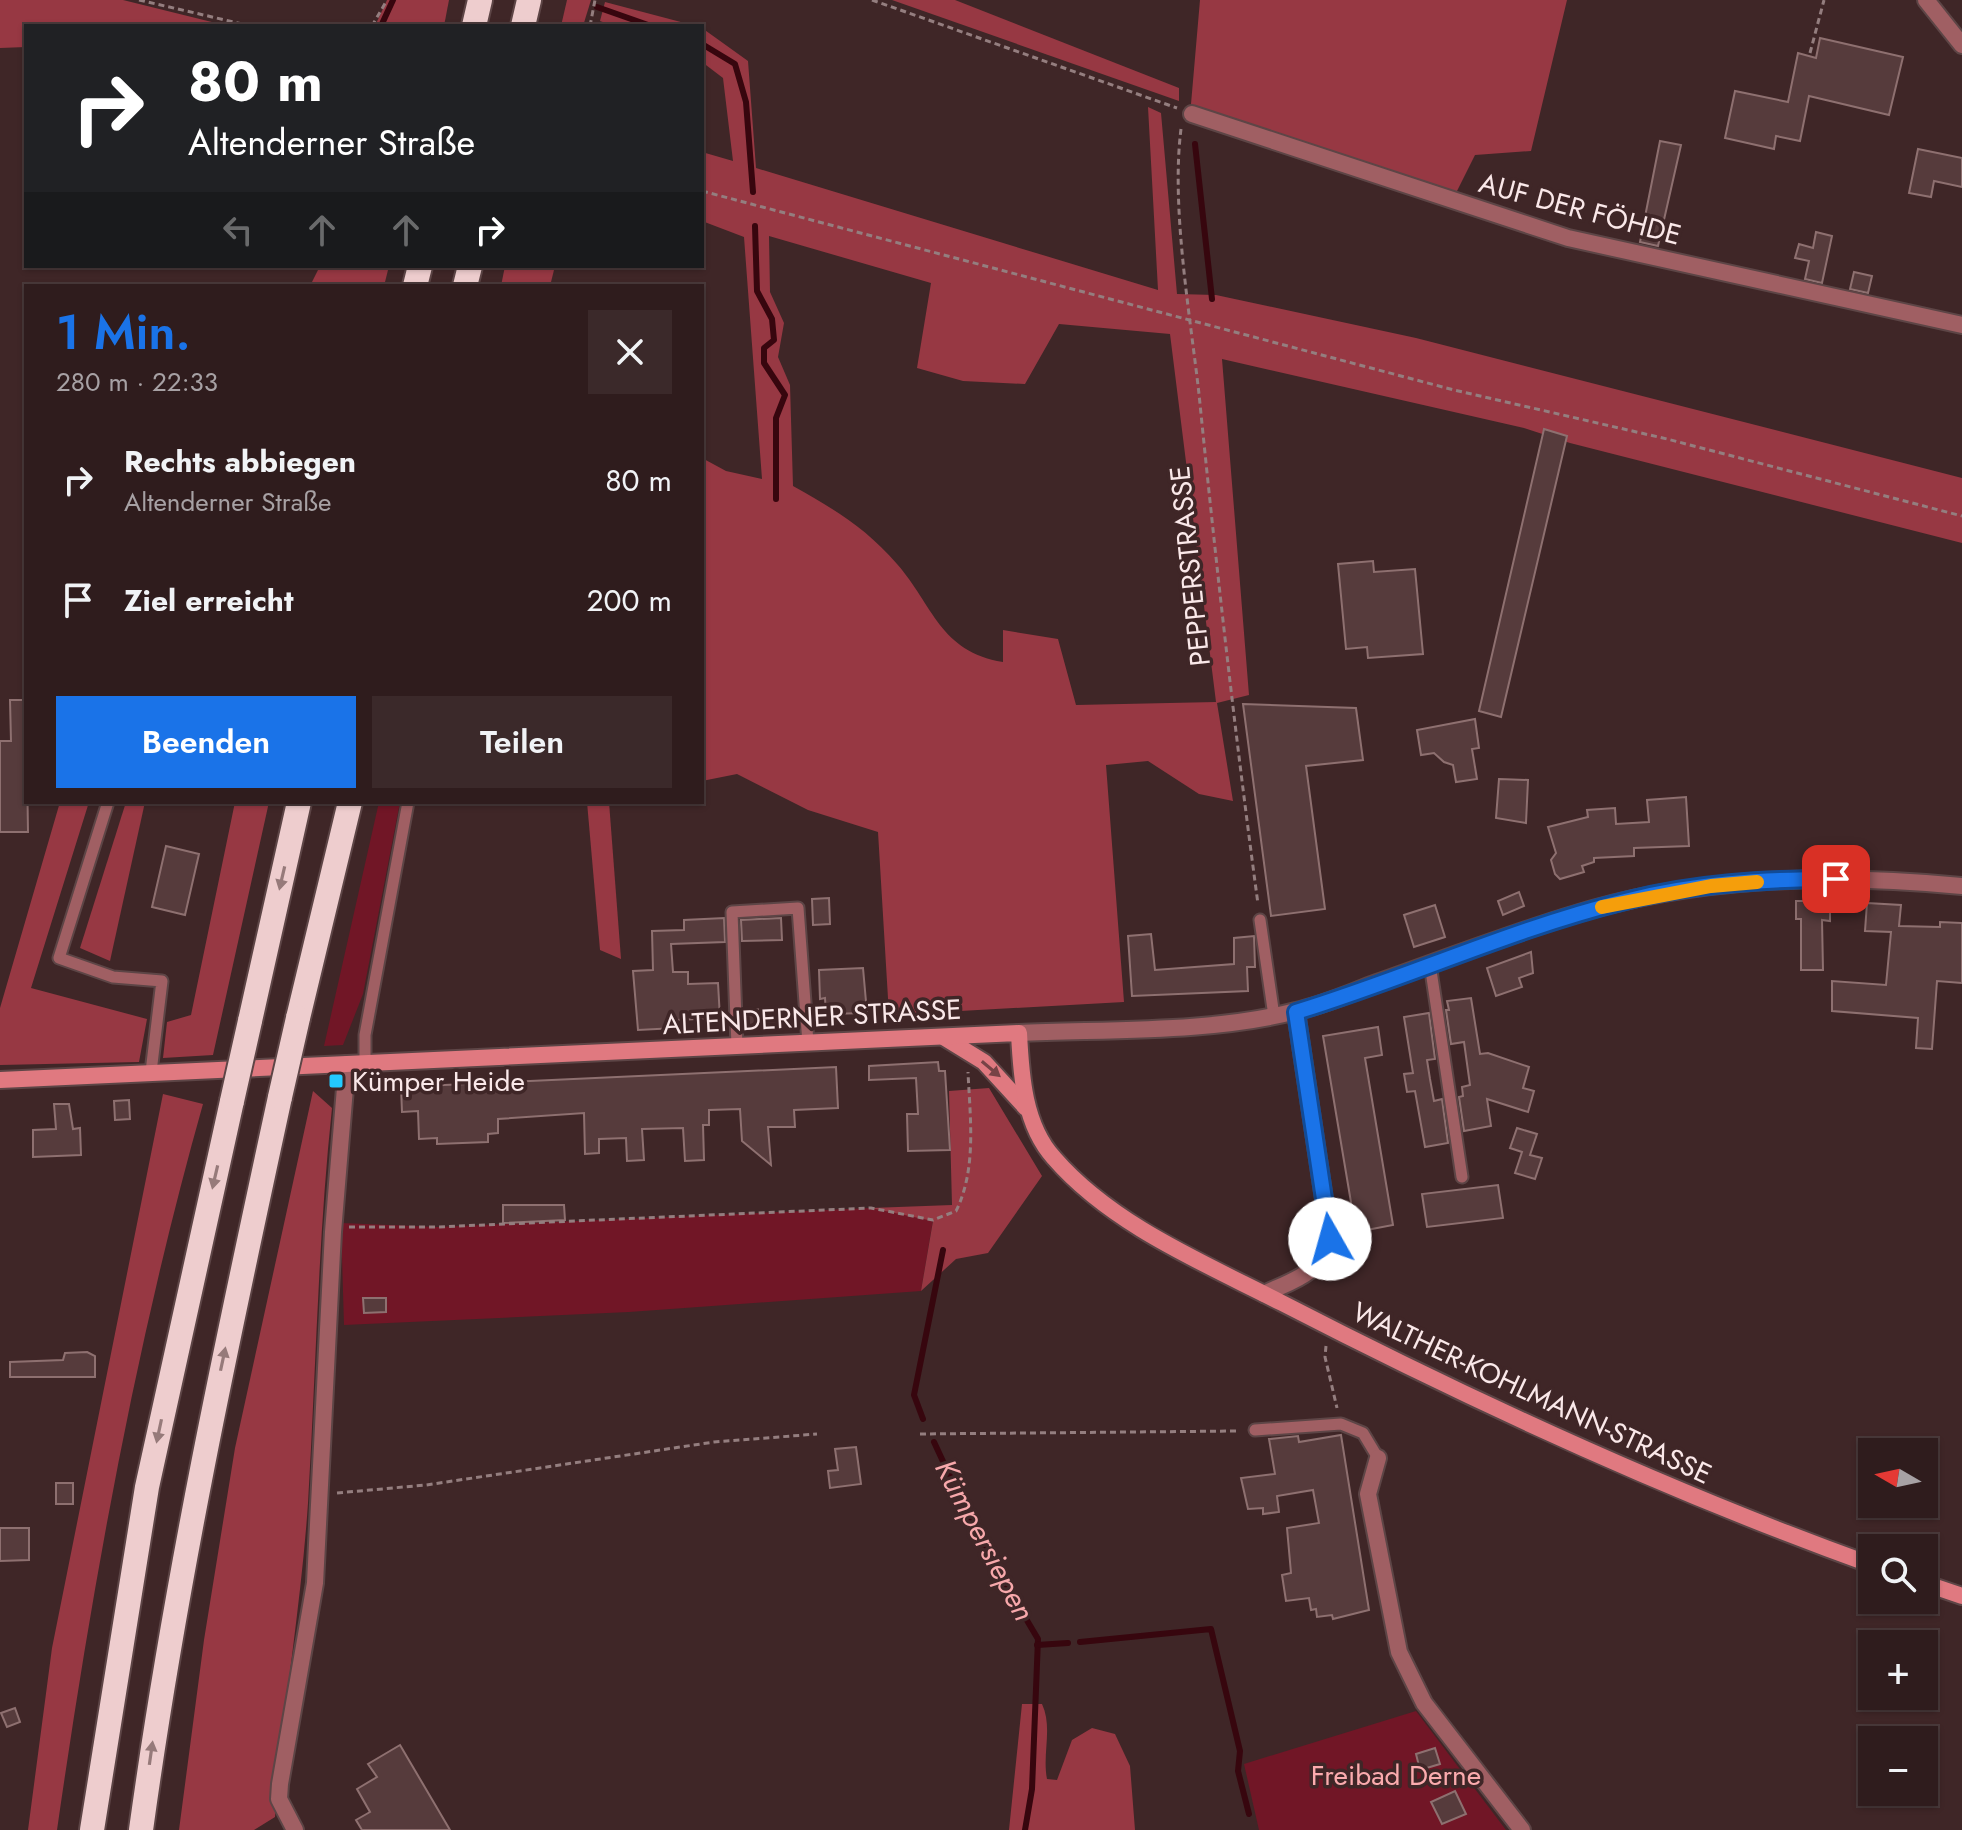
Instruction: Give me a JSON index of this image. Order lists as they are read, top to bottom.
{
  "streets": {
    "main road": ["ALTENDERNER STRASSE", "WALTHER-KOHLMANN-STRASSE"],
    "street": ["AUF DER FÖHDE"],
    "path": ["PEPPERSTRASSE"]
  },
  "crossings": [
    ["AUF DER FÖHDE", "PEPPERSTRASSE"],
    ["ALTENDERNER STRASSE", "WALTHER-KOHLMANN-STRASSE"]
  ],
  "water": ["Kümpersiepen"],
  "parks": ["Freibad Derne"],
  "places": {
    "transit": ["Kümper Heide"]
  },
  "north": "left",
  "page": {
    "turn": ["80 m", "Altenderner Straße"],
    "heading": ["1 Min.", "280 m · 22:33"],
    "list": [
      {
        "name": "Rechts abbiegen",
        "note": "Altenderner Straße",
        "value": "80 m"
      },
      {
        "name": "Ziel erreicht",
        "value": "200 m"
      }
    ],
    "buttons": ["Beenden", "Teilen"],
    "map_buttons": ["+", "−"]
  }
}
